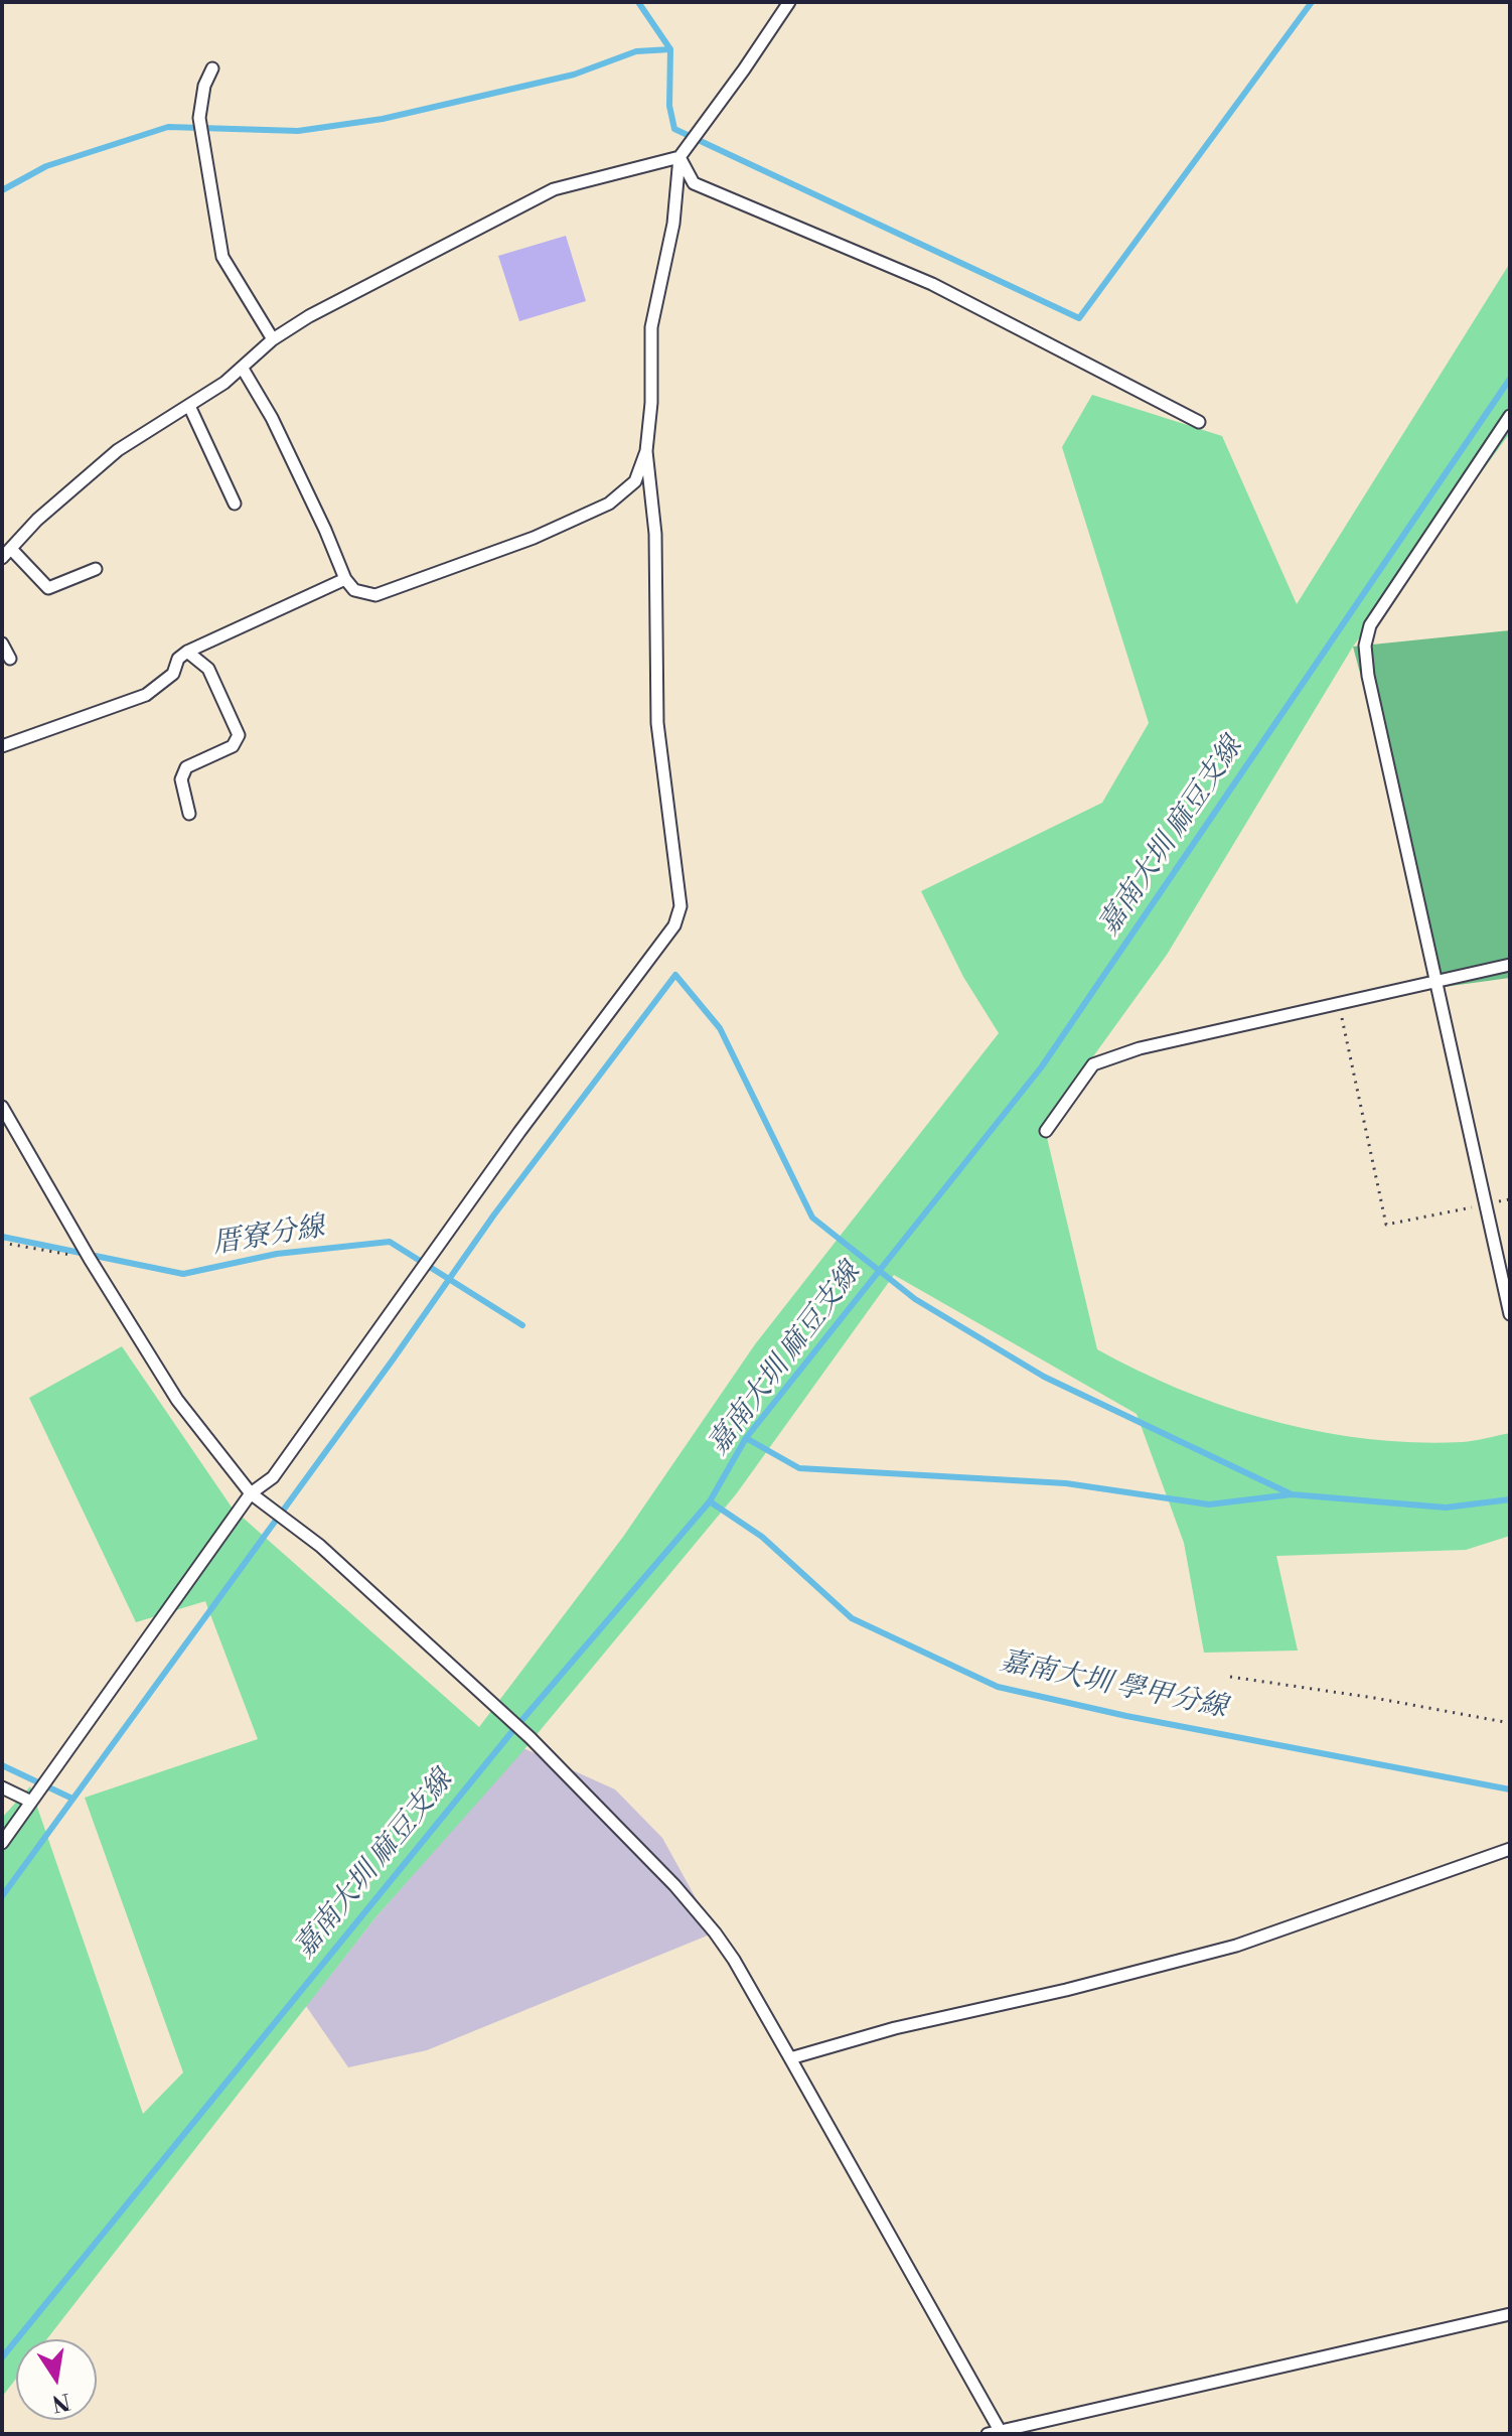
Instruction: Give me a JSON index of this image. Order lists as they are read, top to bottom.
{
  "water": ["嘉南大圳 麻豆支線", "厝寮分線", "嘉南大圳 學甲分線"],
  "north": "bottom"
}
